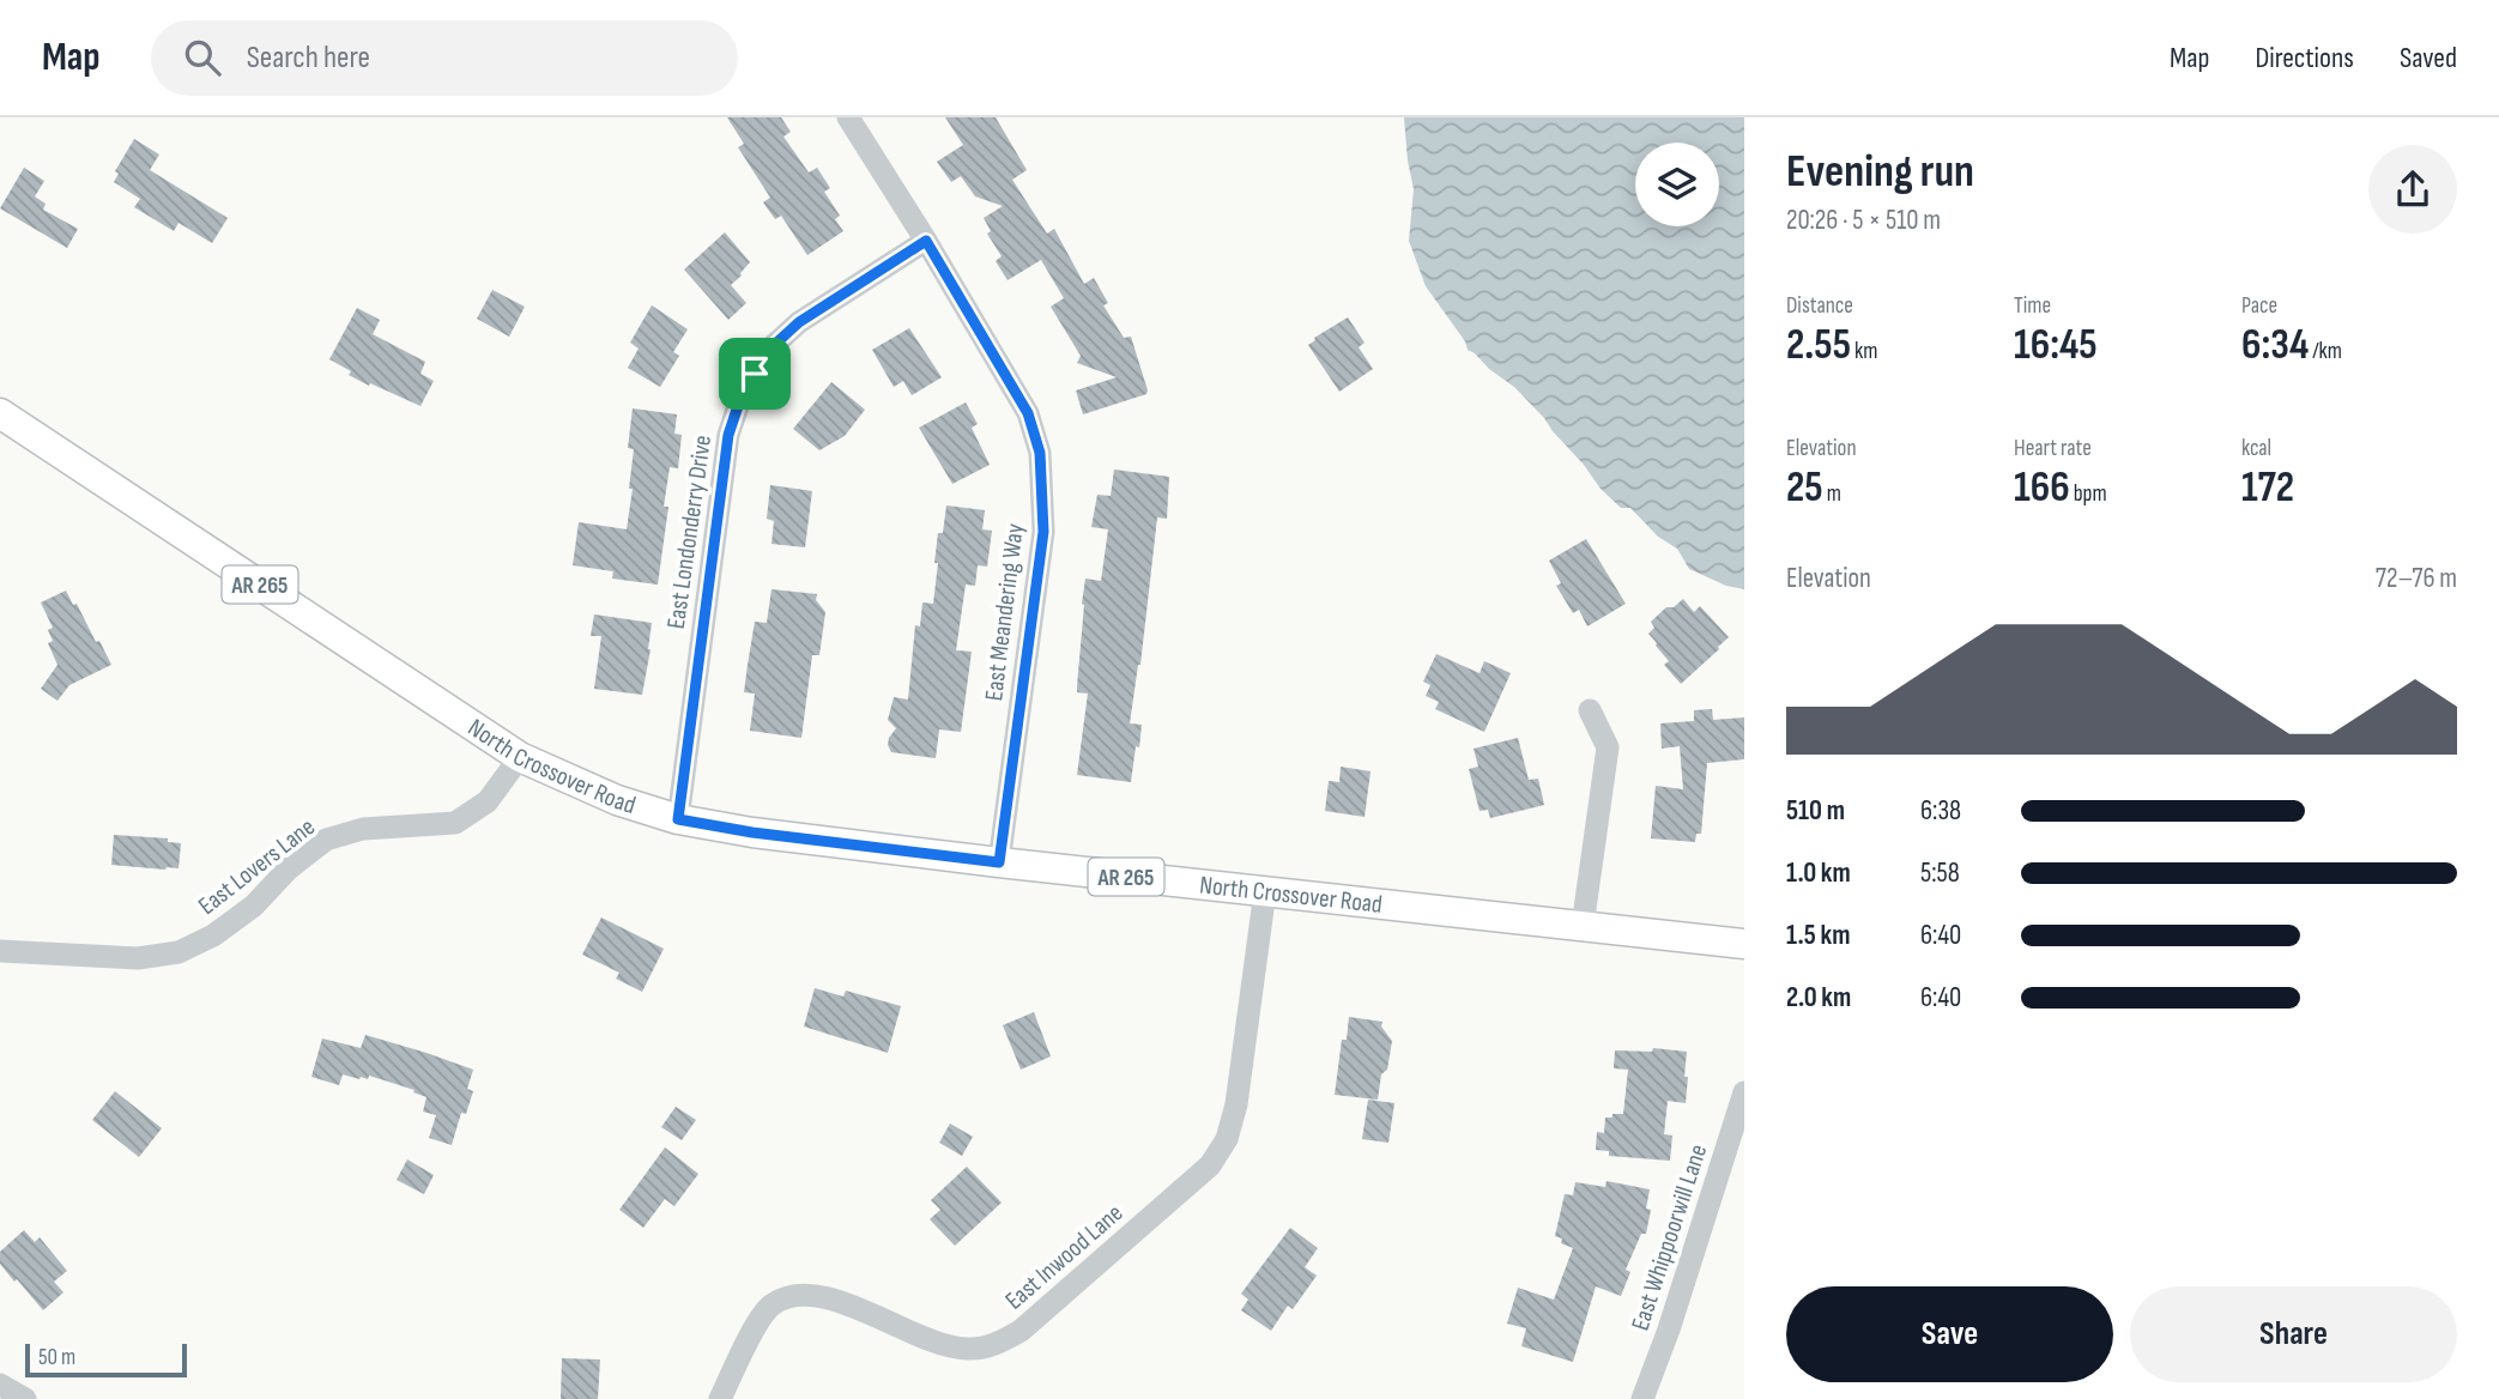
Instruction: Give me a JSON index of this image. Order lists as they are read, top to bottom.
{
  "streets": {
    "main road": ["AR 265", "North Crossover Road"],
    "street": [
      "East Londonderry Drive",
      "East Meandering Way",
      "East Lovers Lane",
      "East Whippoorwill Lane",
      "East Inwood Lane"
    ]
  },
  "crossings": [
    ["East Londonderry Drive", "East Meandering Way"],
    ["East Londonderry Drive", "North Crossover Road"],
    ["East Meandering Way", "North Crossover Road"],
    ["North Crossover Road", "East Lovers Lane"],
    ["North Crossover Road", "East Inwood Lane"]
  ],
  "scale_bar": "50 m",
  "page": {
    "header": "Map",
    "search": "Search here",
    "nav": ["Map", "Directions", "Saved"],
    "heading": ["Evening run", "20:26 · 5 × 510 m"],
    "stats": [
      ["Distance", "2.55 km"],
      ["Time", "16:45"],
      ["Pace", "6:34 /km"],
      ["Elevation", "25 m"],
      ["Heart rate", "166 bpm"],
      ["kcal", "172"]
    ],
    "chart": ["Elevation", "72–76 m"],
    "list": [
      {
        "name": "510 m",
        "note": "6:38"
      },
      {
        "name": "1.0 km",
        "note": "5:58"
      },
      {
        "name": "1.5 km",
        "note": "6:40"
      },
      {
        "name": "2.0 km",
        "note": "6:40"
      }
    ],
    "buttons": ["Save", "Share"],
    "scale": "50 m"
  }
}
